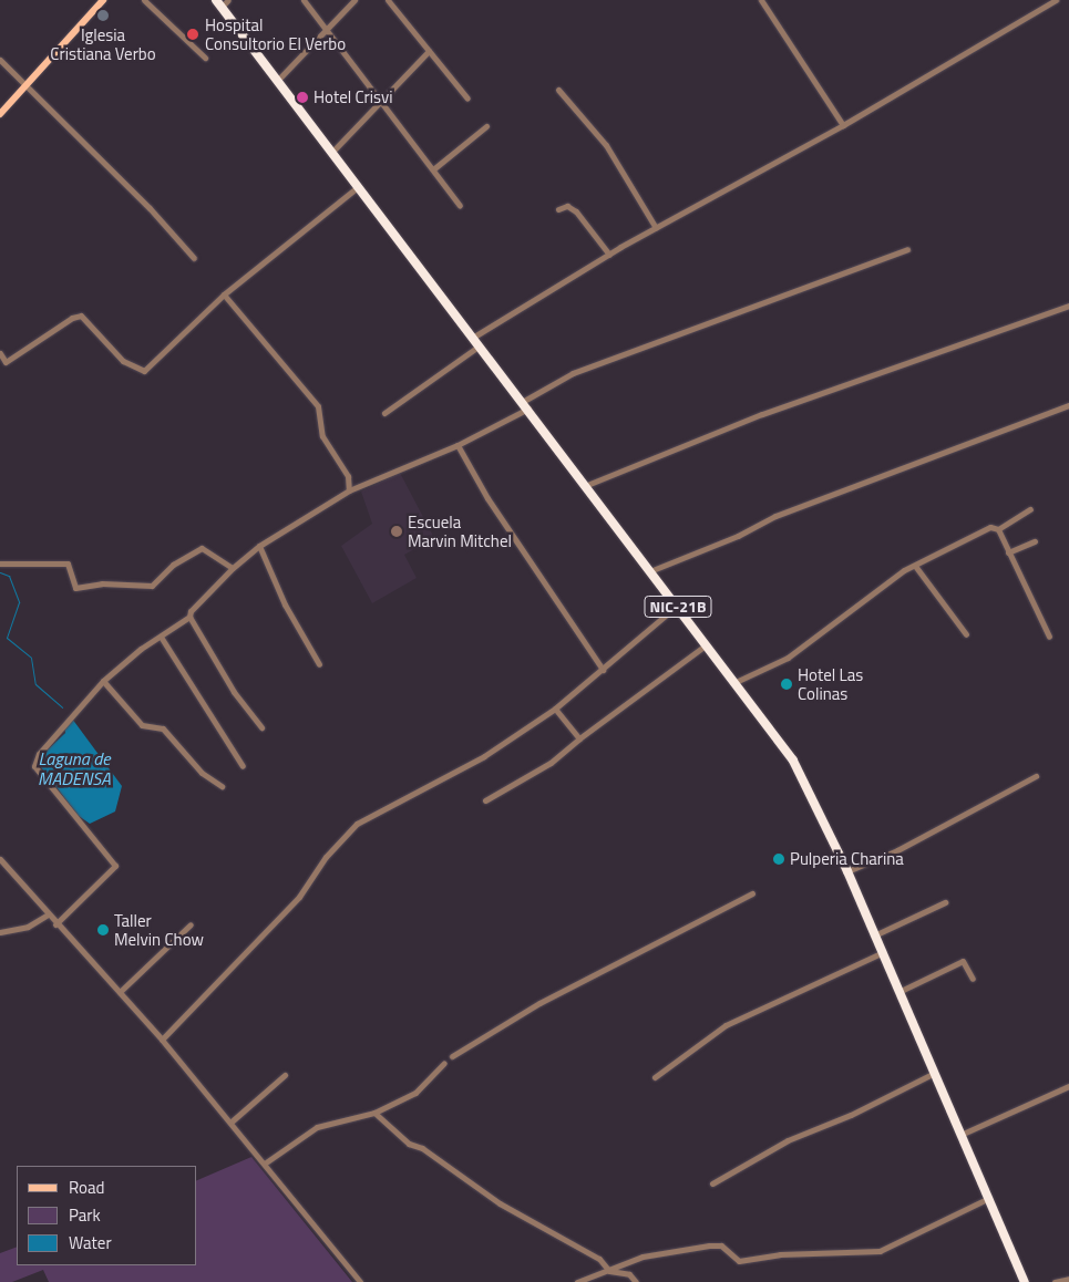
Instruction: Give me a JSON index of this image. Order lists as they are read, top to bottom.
{
  "streets": {
    "highway": ["NIC-21B"]
  },
  "water": ["Laguna de MADENSA"],
  "places": [
    "Iglesia Cristiana Verbo",
    "Hospital Consultorio El Verbo",
    "Hotel Crisvi",
    "Escuela Marvin Mitchel",
    "Hotel Las Colinas",
    "Pulperia Charina",
    "Taller Melvin Chow"
  ],
  "legend": ["Road", "Park", "Water"]
}
